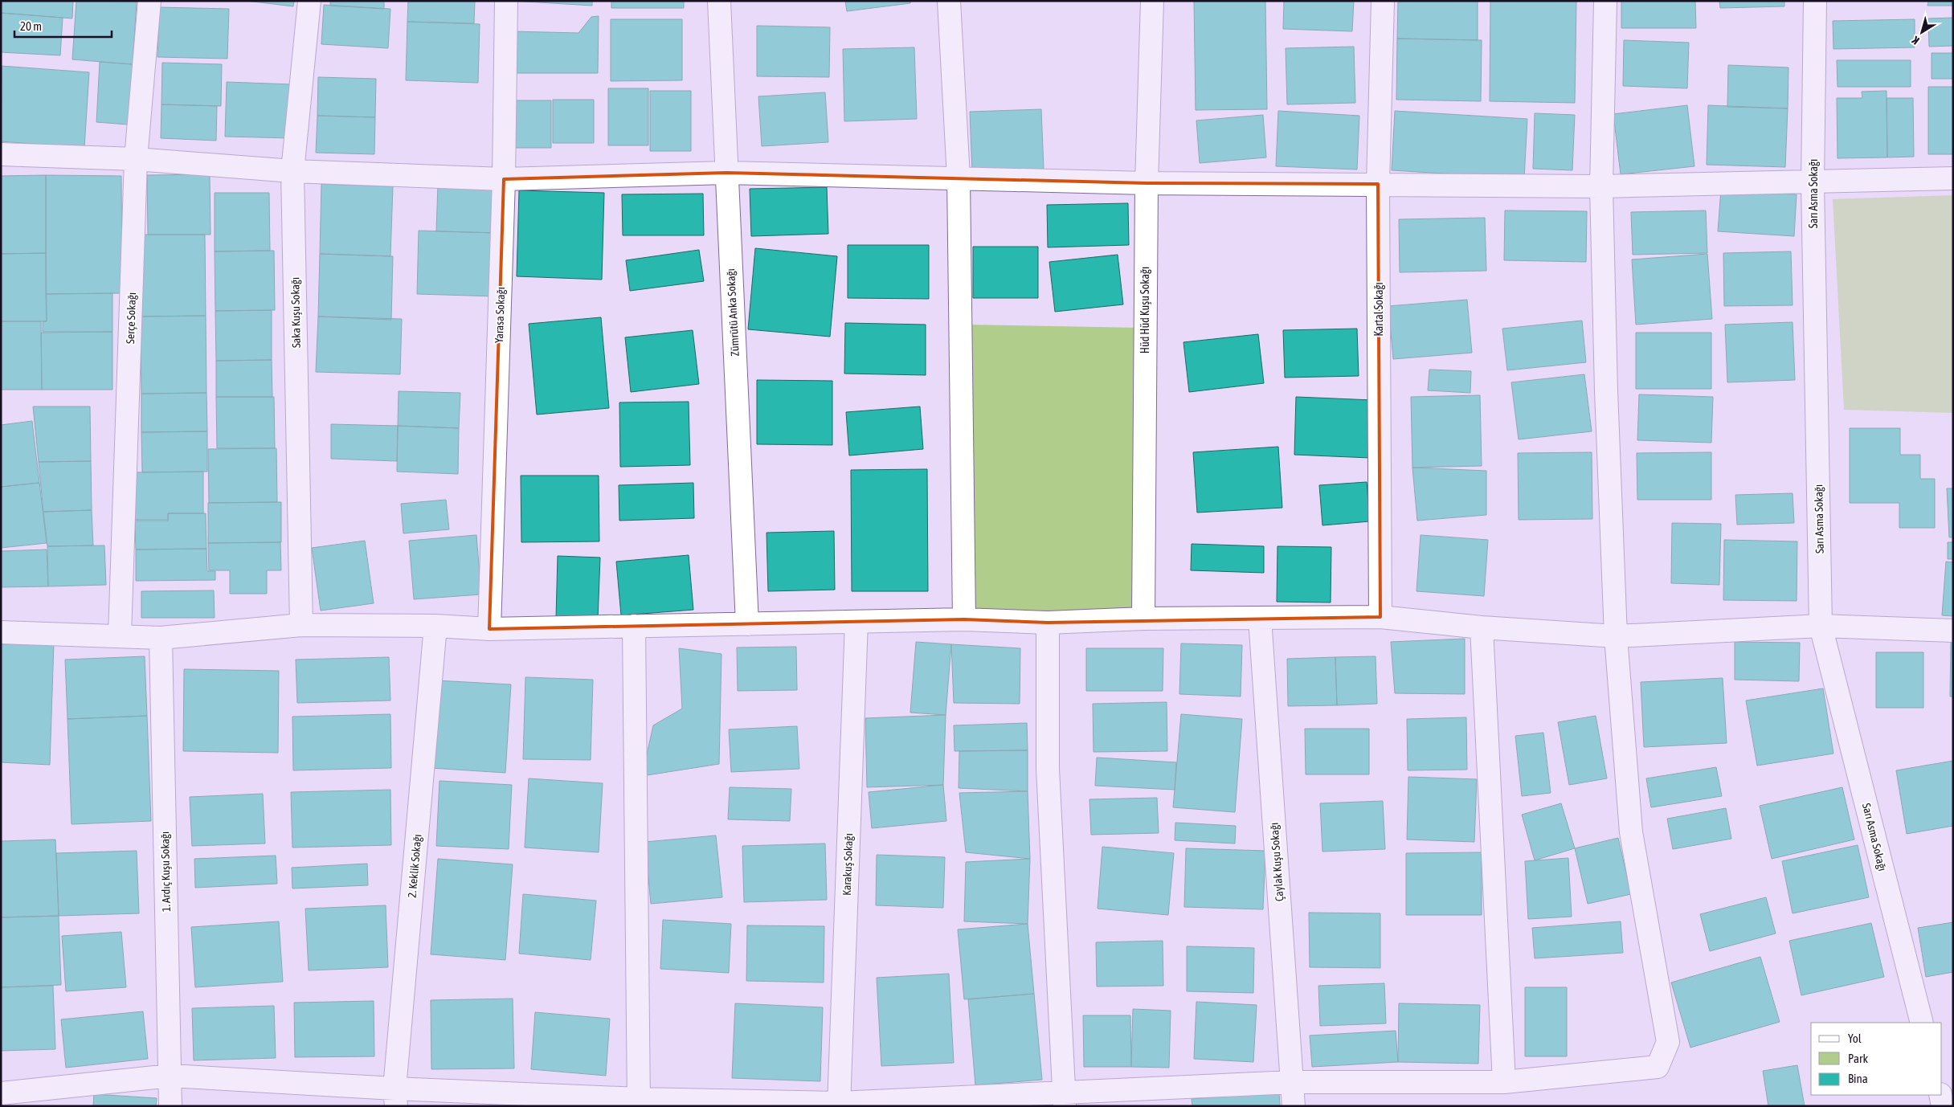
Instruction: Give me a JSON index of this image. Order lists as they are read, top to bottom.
{
  "streets": {
    "street": [
      "Sarı Asma Sokağı",
      "Kartal Sokağı",
      "Hüd Hüd Kuşu Sokağı",
      "Saka Kuşu Sokağı",
      "Zümrütü Anka Sokağı",
      "Yarasa Sokağı",
      "Serçe Sokağı",
      "Çaylak Kuşu Sokağı",
      "Karakuş Sokağı",
      "2. Keklik Sokağı",
      "1. Ardıç Kuşu Sokağı"
    ]
  },
  "legend": ["Yol", "Park", "Bina"],
  "scale_bar": "20 m",
  "north": "bottom left"
}
